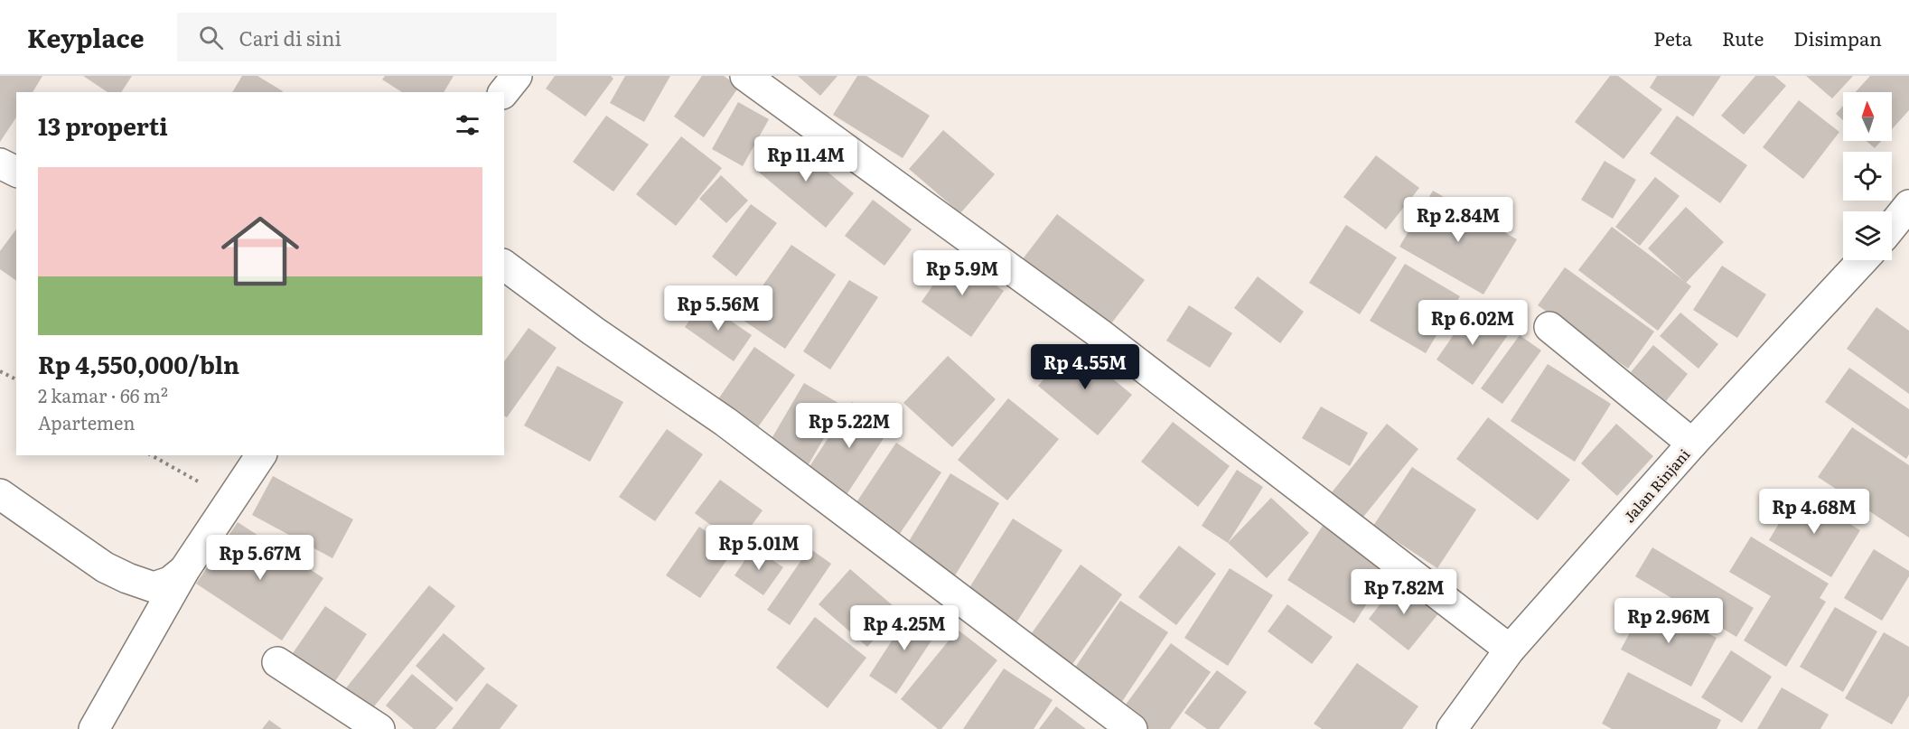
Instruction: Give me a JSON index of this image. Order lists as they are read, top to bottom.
{
  "streets": {
    "street": ["Jalan Rinjani"]
  },
  "north": "top",
  "page": {
    "header": "Keyplace",
    "search": "Cari di sini",
    "nav": ["Peta", "Rute", "Disimpan"],
    "heading": "13 properti",
    "price": [
      "Rp 11.4M",
      "Rp 2.84M",
      "Rp 5.9M",
      "Rp 5.56M",
      "Rp 6.02M",
      "Rp 4.55M",
      "Rp 5.22M",
      "Rp 4.68M",
      "Rp 5.01M",
      "Rp 5.67M",
      "Rp 7.82M",
      "Rp 2.96M",
      "Rp 4.25M"
    ],
    "list": [
      {
        "name": "Rp 4,550,000/bln",
        "note": "2 kamar · 66 m² · Apartemen"
      }
    ]
  }
}
